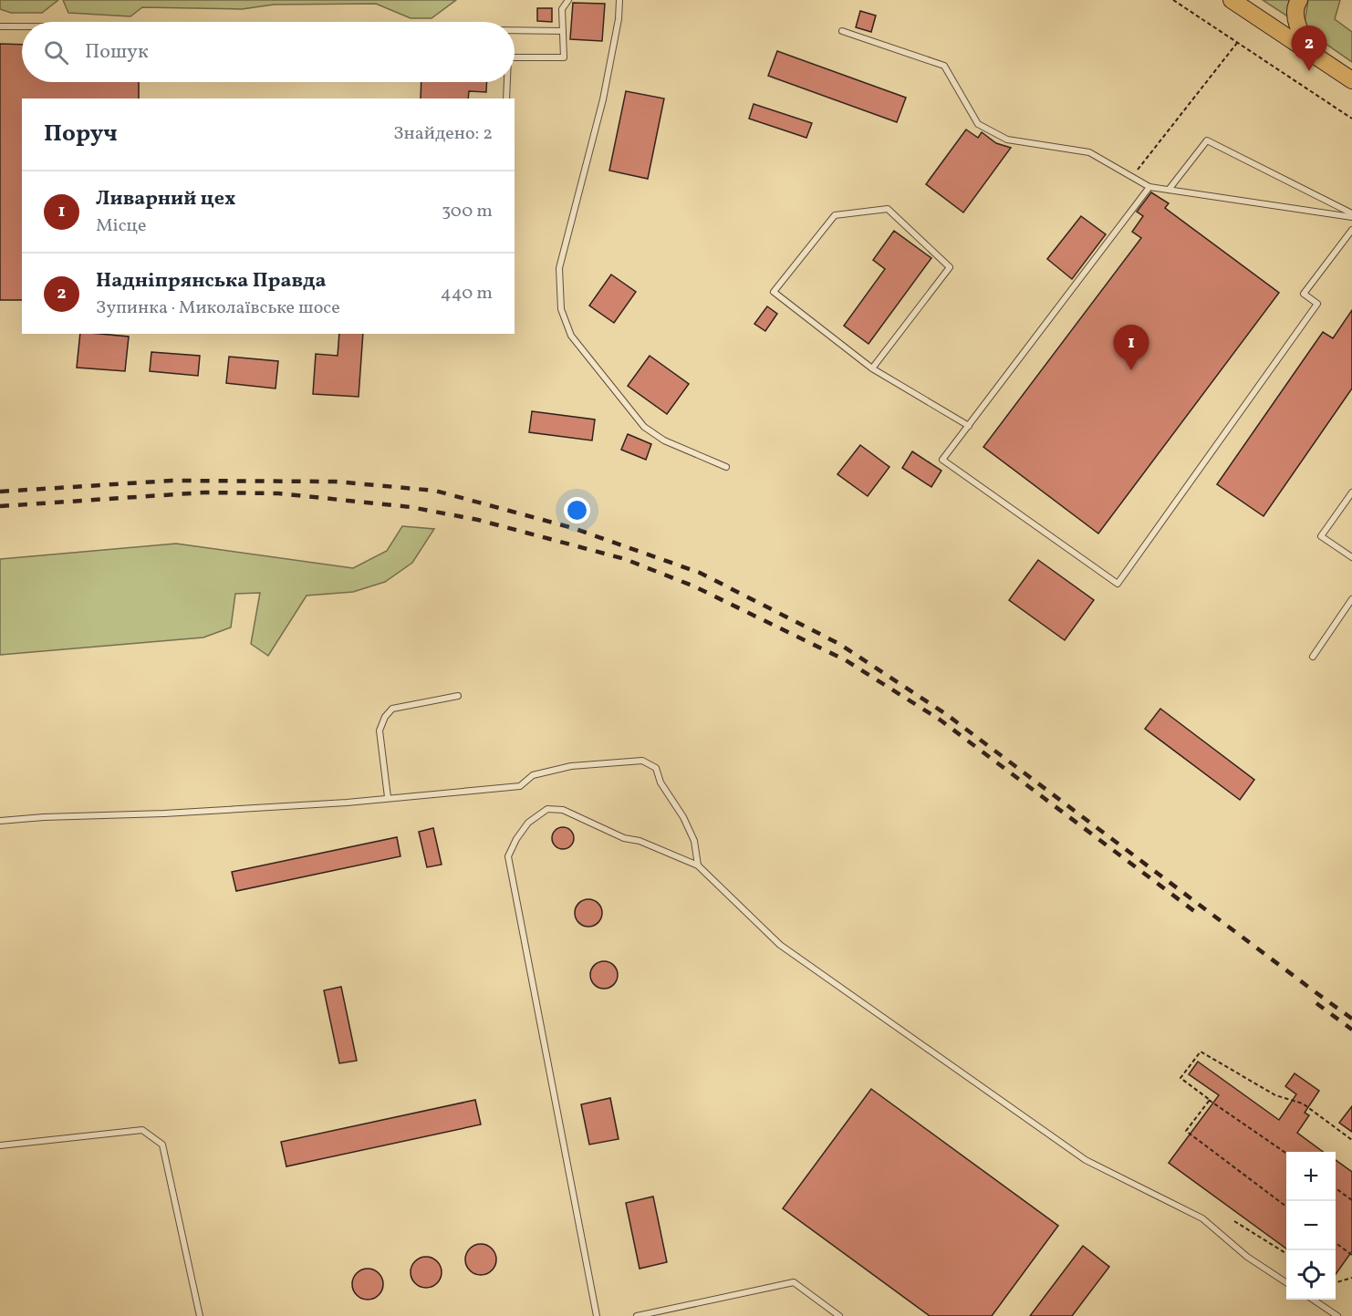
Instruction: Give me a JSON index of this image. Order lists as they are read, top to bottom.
{
  "page": {
    "search": "Пошук",
    "pins": ["2", "1"],
    "heading": ["Поруч", "Знайдено: 2"],
    "list": [
      {
        "mark": "1",
        "name": "Ливарний цех",
        "note": "Місце",
        "value": "300 m"
      },
      {
        "mark": "2",
        "name": "Надніпрянська Правда",
        "note": "Зупинка · Миколаївське шосе",
        "value": "440 m"
      }
    ],
    "map_buttons": ["+", "−"]
  }
}
